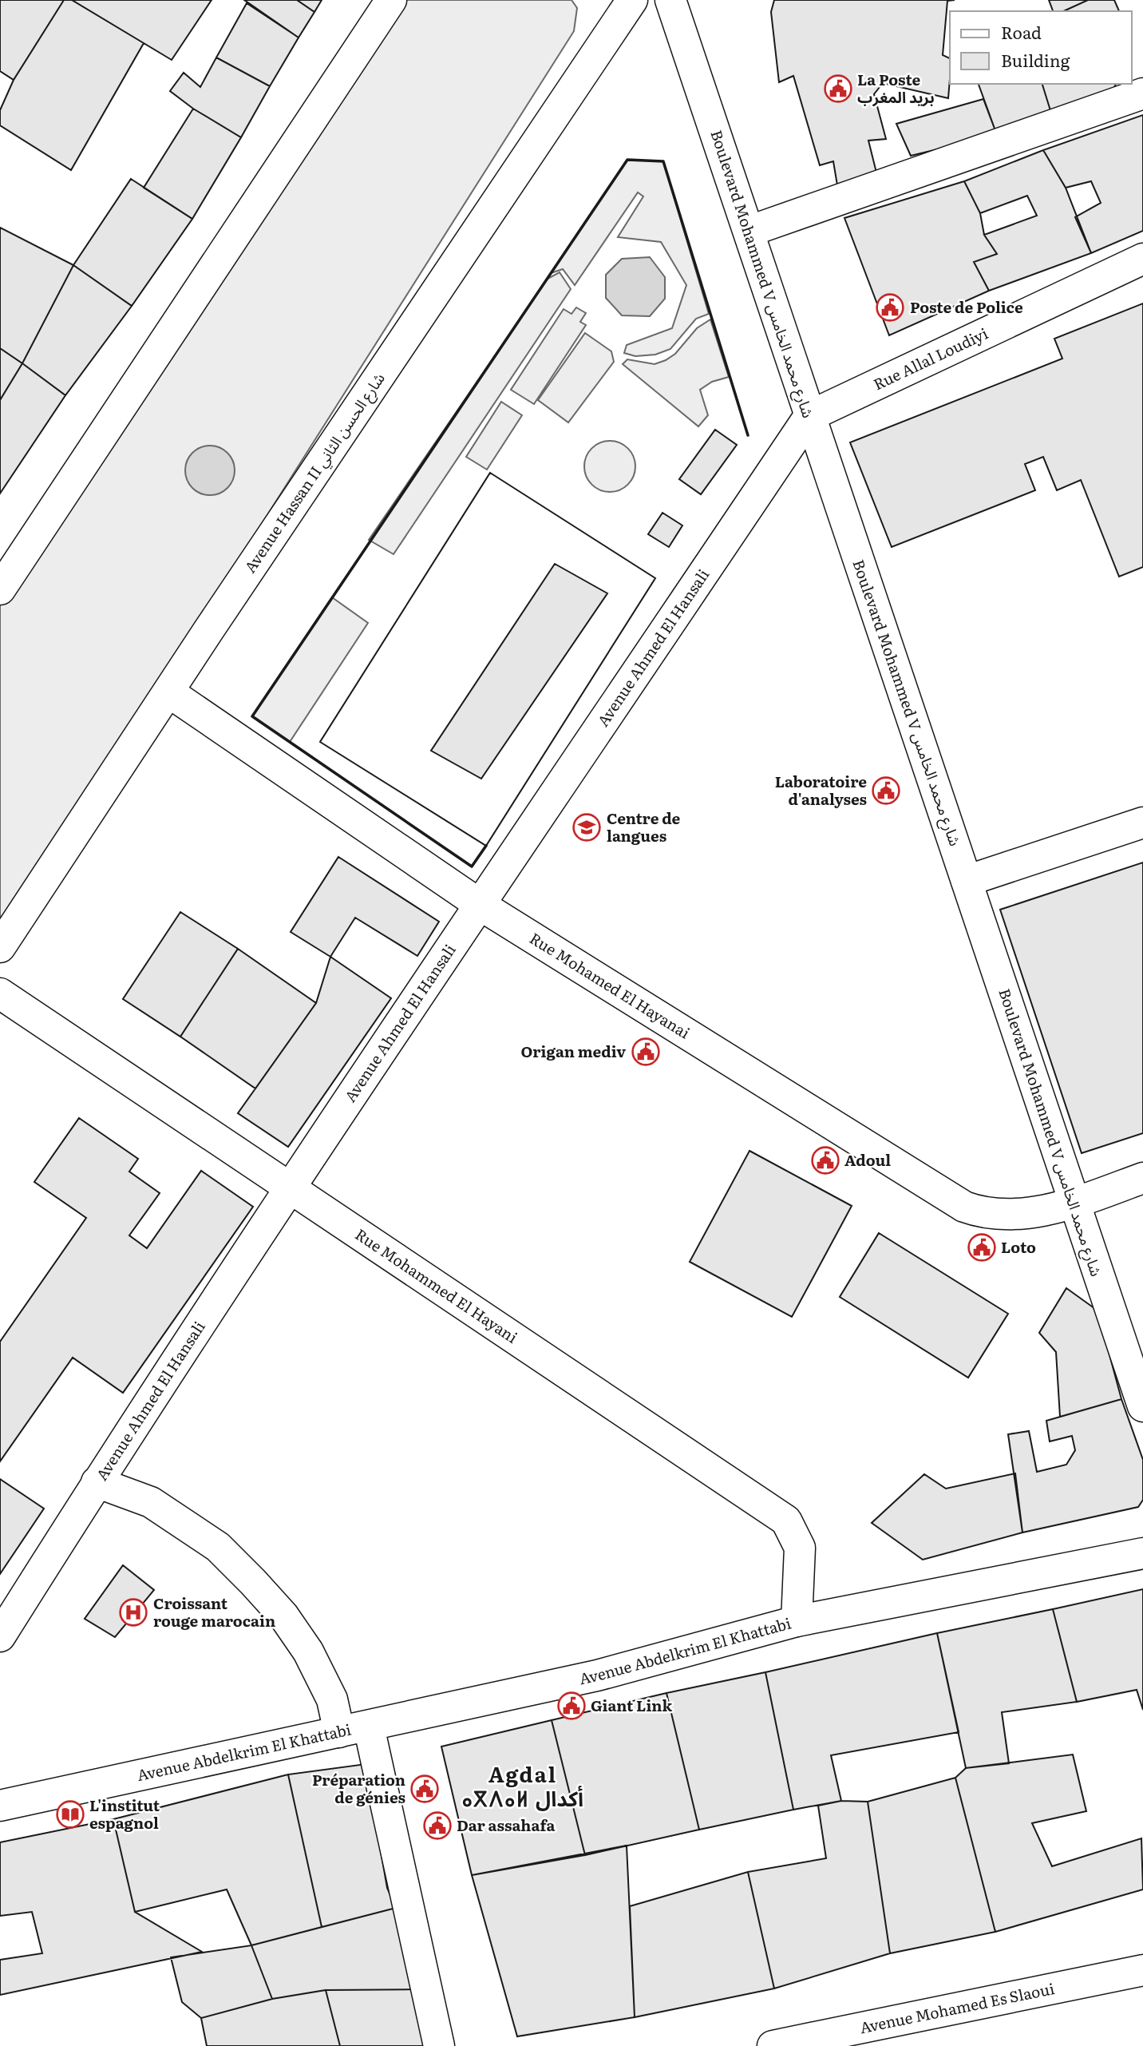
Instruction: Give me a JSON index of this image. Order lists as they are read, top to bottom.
{
  "streets": {
    "street": [
      "Boulevard Mohammed V شارع محمد الخامس",
      "Rue Allal Loudiyi",
      "Avenue Hassan II شارع الحسن الثاني",
      "Avenue Ahmed El Hansali",
      "Rue Mohamed El Hayanai",
      "Rue Mohammed El Hayani",
      "Avenue Abdelkrim El Khattabi",
      "Avenue Mohamed Es Slaoui"
    ]
  },
  "crossings": [
    ["Boulevard Mohammed V شارع محمد الخامس", "Rue Allal Loudiyi"],
    ["Boulevard Mohammed V شارع محمد الخامس", "Avenue Ahmed El Hansali"],
    ["Boulevard Mohammed V شارع محمد الخامس", "Rue Mohamed El Hayanai"],
    ["Rue Allal Loudiyi", "Avenue Ahmed El Hansali"],
    ["Avenue Hassan II شارع الحسن الثاني", "Rue Mohamed El Hayanai"],
    ["Avenue Ahmed El Hansali", "Rue Mohamed El Hayanai"],
    ["Avenue Ahmed El Hansali", "Rue Mohammed El Hayani"],
    ["Rue Mohammed El Hayani", "Avenue Abdelkrim El Khattabi"]
  ],
  "districts": ["Agdal ⴰⴳⴷⴰⵍ أكدال"],
  "places": {
    "public building": [
      "La Poste بريد المغرب",
      "Poste de Police",
      "Laboratoire d'analyses",
      "Origan mediv",
      "Adoul",
      "Loto",
      "Giant Link",
      "Préparation de génies",
      "Dar assahafa"
    ],
    "school or university": ["Centre de langues"],
    "hospital": ["Croissant rouge marocain"],
    "library": ["L'institut espagnol"]
  },
  "legend": ["Road", "Building"]
}
